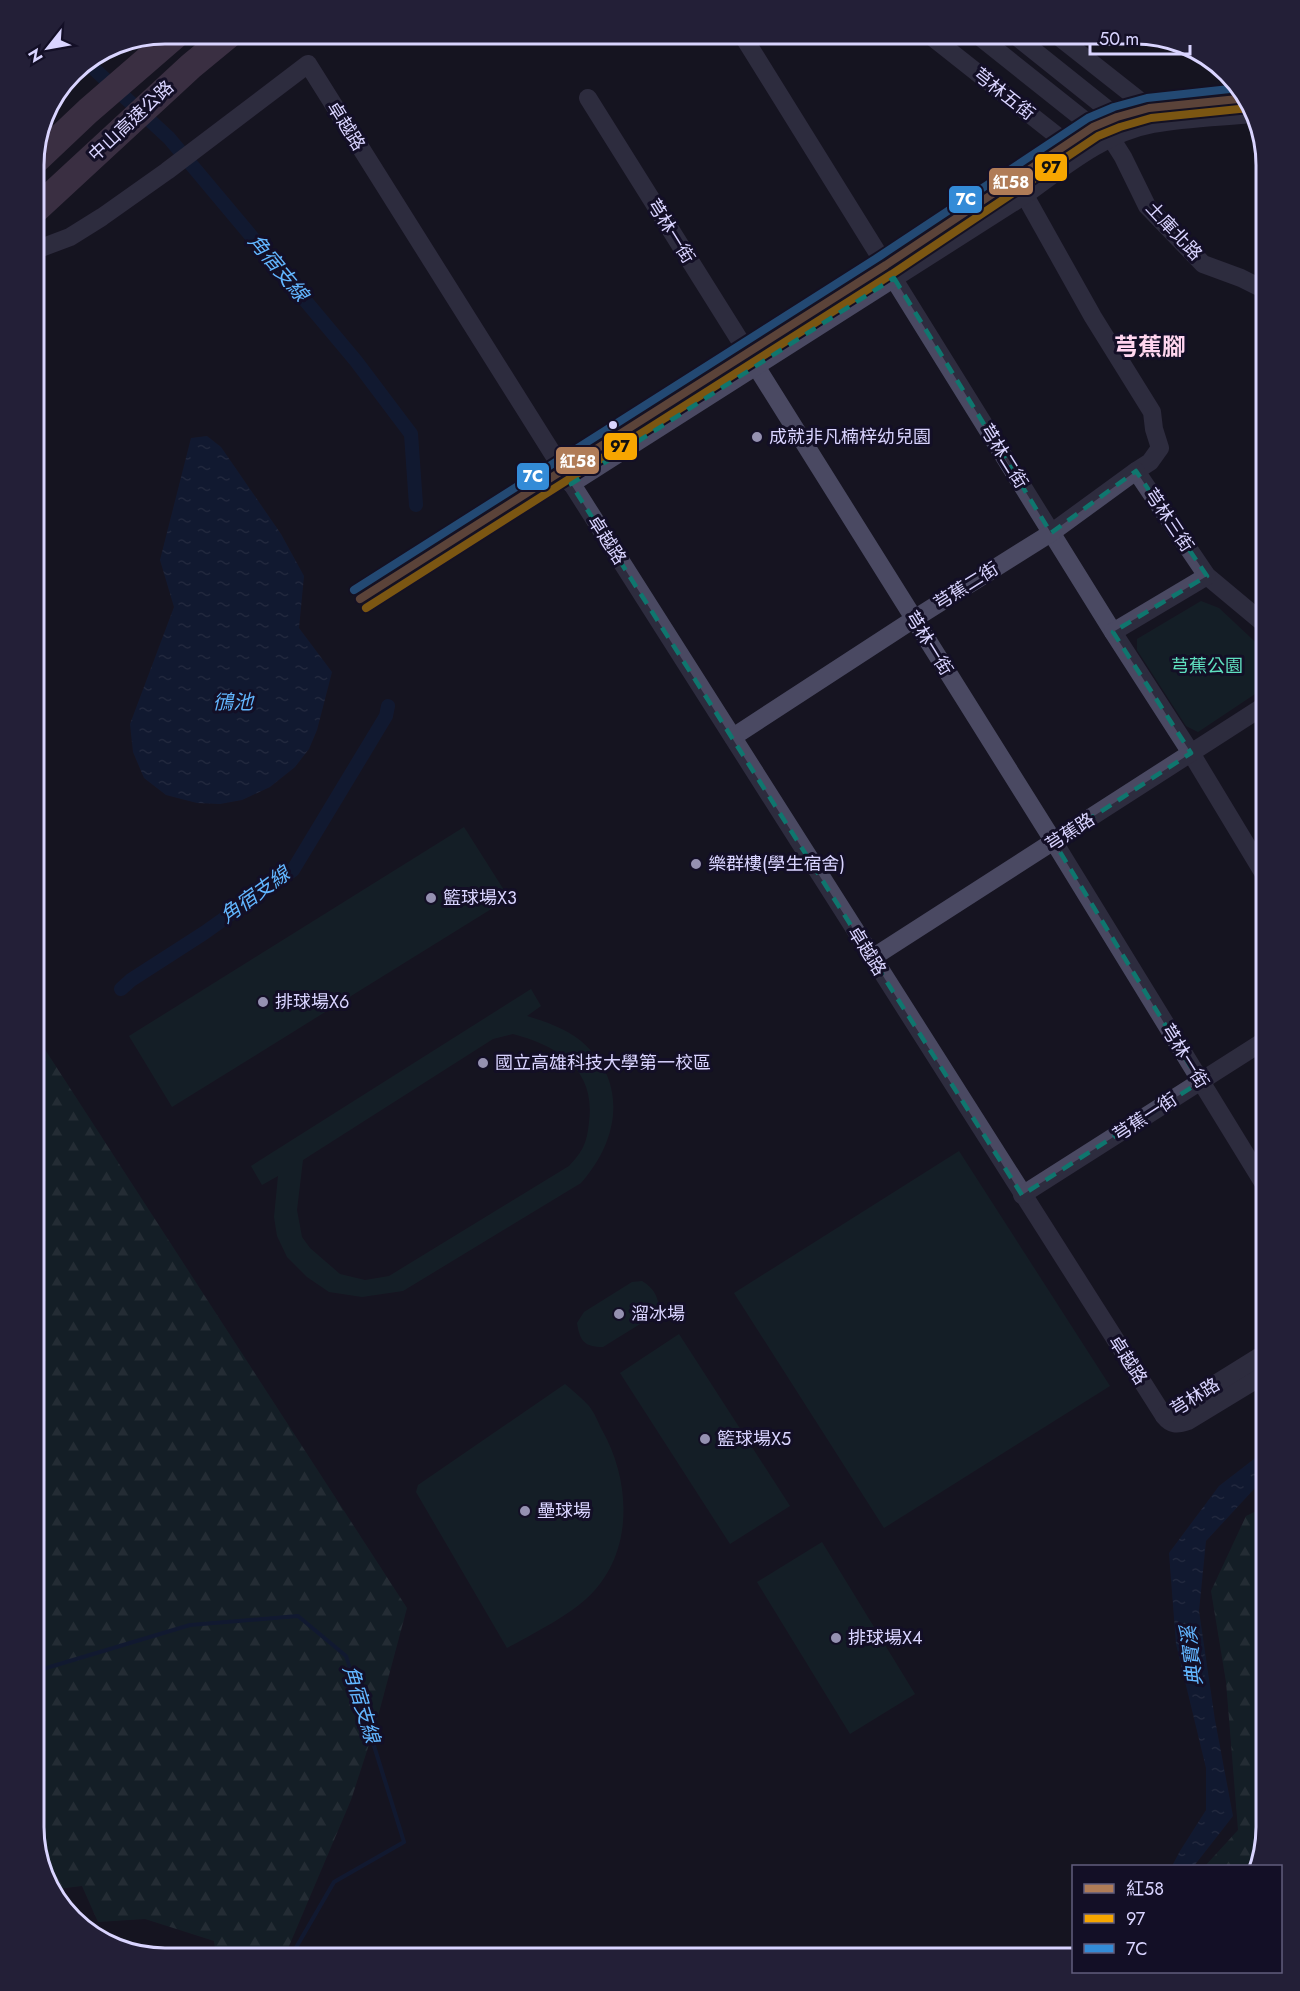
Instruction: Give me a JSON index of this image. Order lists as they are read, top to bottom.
{
  "streets": {
    "highway": ["中山高速公路"],
    "street": [
      "芎林五街",
      "卓越路",
      "芎林一街",
      "土庫北路",
      "芎林二街",
      "芎林三街",
      "芎蕉二街",
      "芎蕉路",
      "芎蕉一街",
      "芎林路"
    ]
  },
  "crossings": [
    ["卓越路", "芎蕉二街"],
    ["卓越路", "芎蕉路"],
    ["卓越路", "芎蕉一街"],
    ["卓越路", "芎林路"],
    ["芎林一街", "芎蕉二街"],
    ["芎林一街", "芎蕉路"],
    ["芎林一街", "芎蕉一街"],
    ["芎林二街", "芎蕉二街"],
    ["芎林二街", "芎蕉路"],
    ["芎林三街", "芎蕉二街"]
  ],
  "districts": ["芎蕉腳"],
  "water": ["角宿支線", "鴴池", "典寶溪"],
  "parks": ["芎蕉公園"],
  "places": [
    "成就非凡楠梓幼兒園",
    "樂群樓(學生宿舍)",
    "籃球場X3",
    "排球場X6",
    "國立高雄科技大學第一校區",
    "溜冰場",
    "籃球場X5",
    "壘球場",
    "排球場X4"
  ],
  "lines": ["transit line 7C", "transit line 紅58", "transit line 97"],
  "legend": ["紅58", "97", "7C"],
  "scale_bar": "50 m",
  "north": "bottom left"
}
